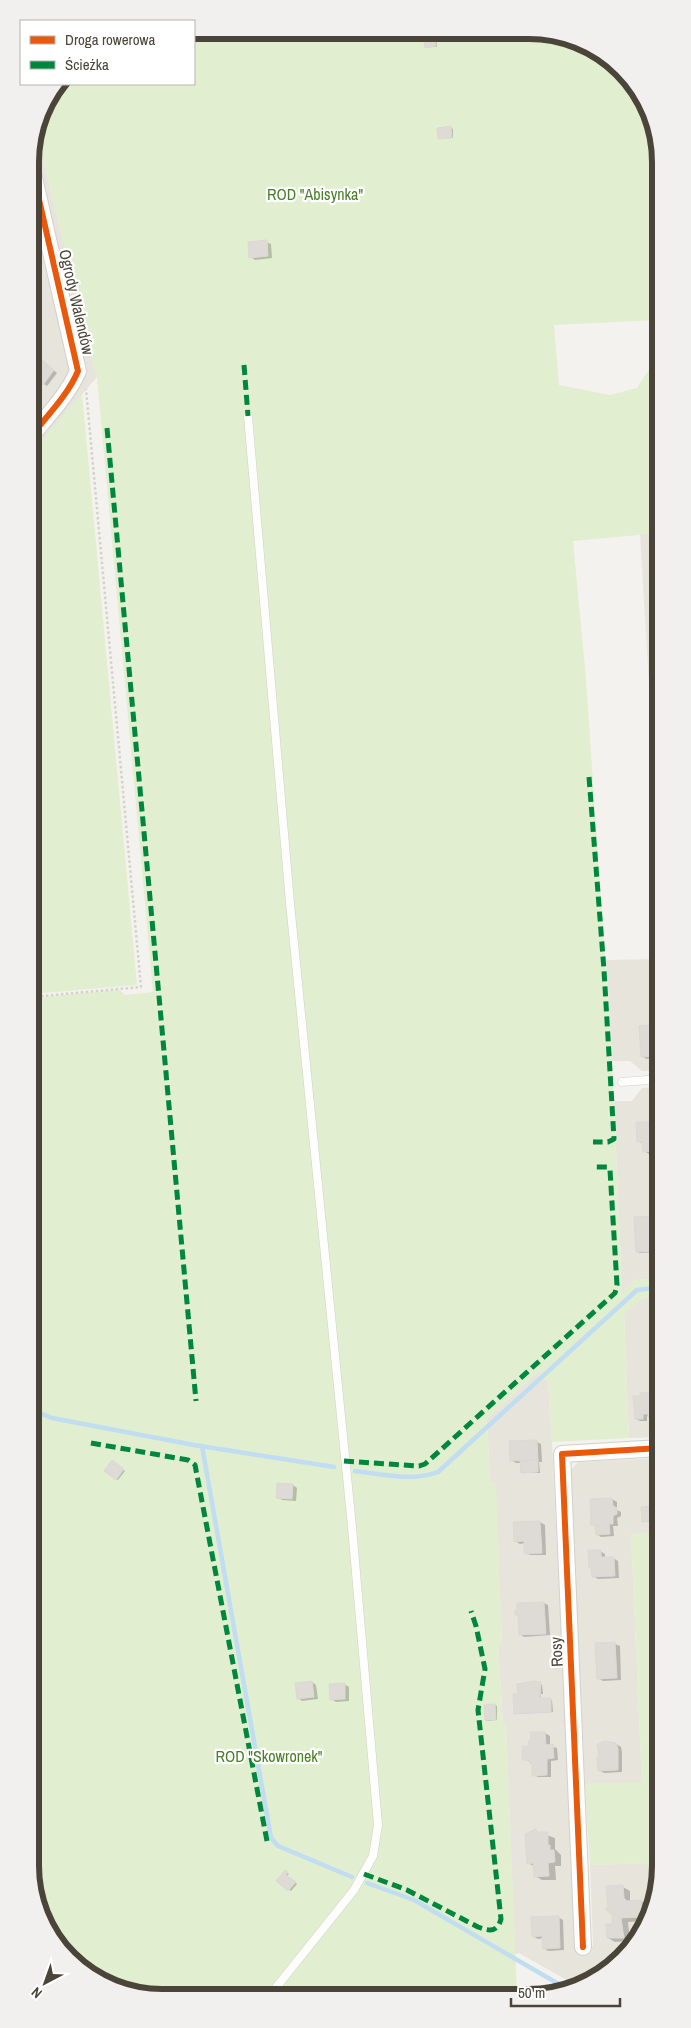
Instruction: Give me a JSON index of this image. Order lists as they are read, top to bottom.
{
  "streets": {
    "street": ["Ogrody Walendów", "Rosy"]
  },
  "parks": ["ROD \"Abisynka\"", "ROD \"Skowronek\""],
  "legend": ["Droga rowerowa", "Ścieżka"],
  "scale_bar": "50 m",
  "north": "bottom left"
}
